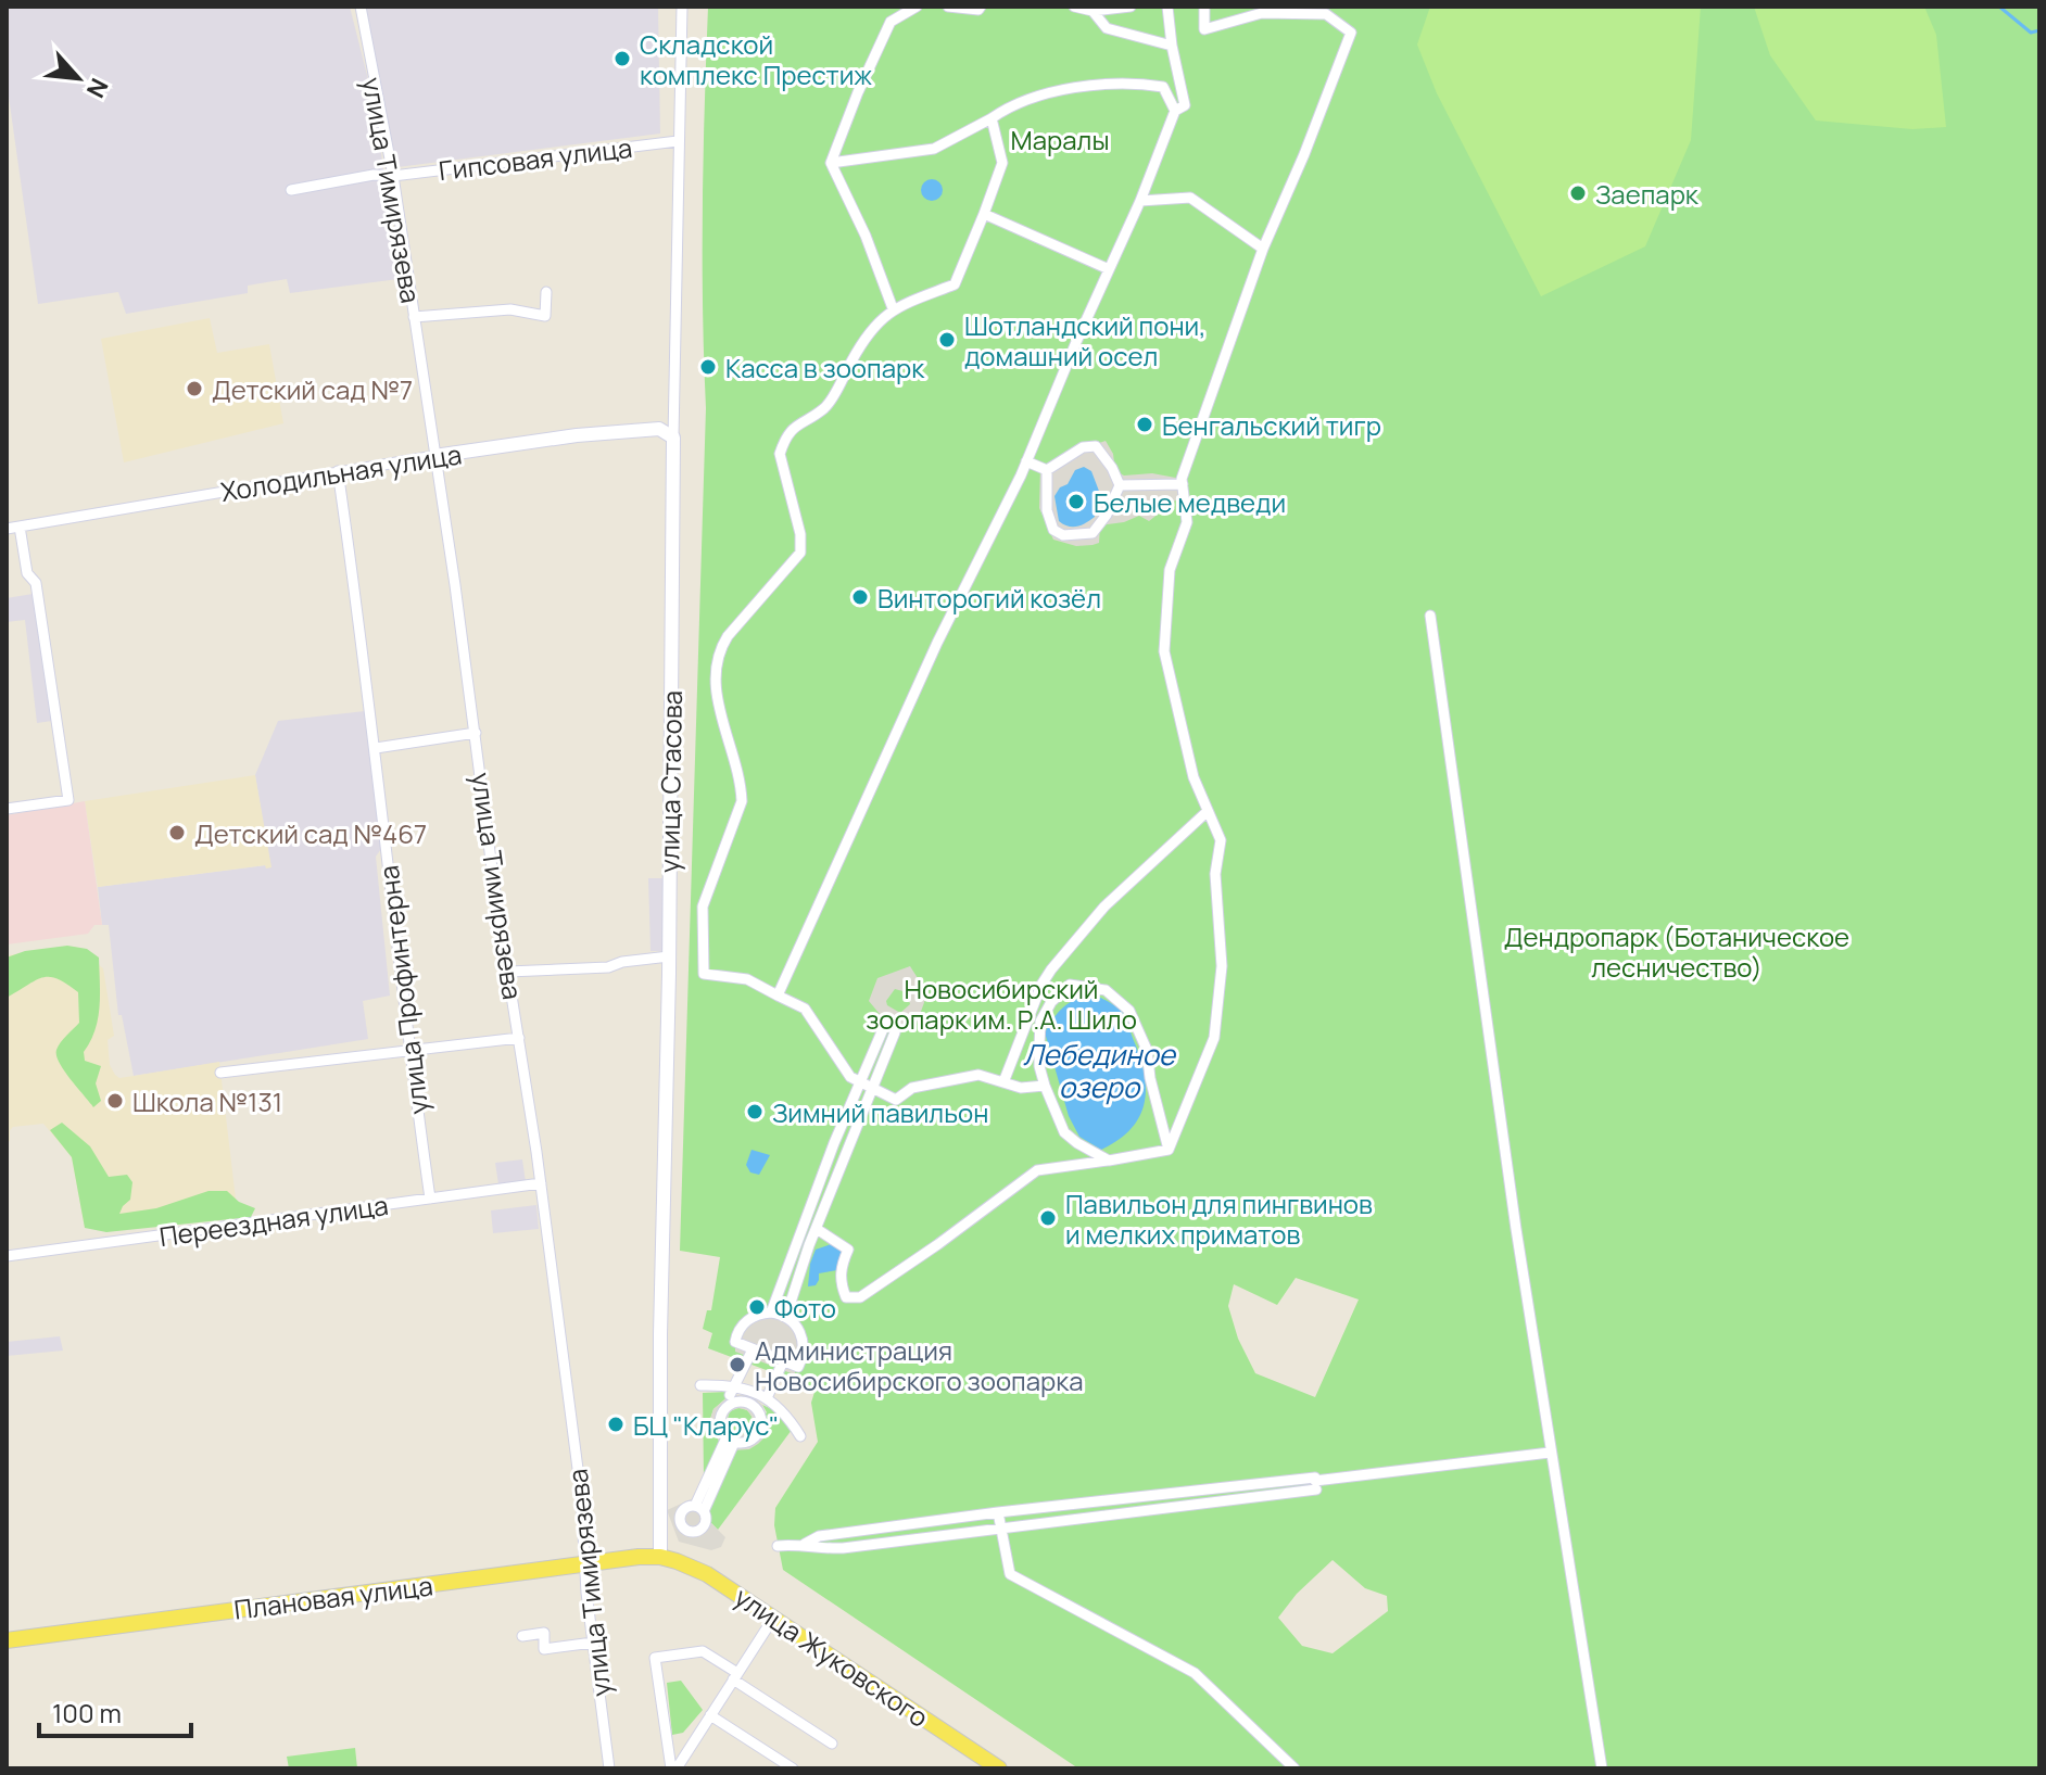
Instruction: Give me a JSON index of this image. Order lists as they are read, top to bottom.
{
  "streets": {
    "main road": ["Плановая улица", "улица Жуковского"],
    "street": [
      "Гипсовая улица",
      "улица Тимирязева",
      "Холодильная улица",
      "улица Стасова",
      "улица Профинтерна",
      "Переездная улица"
    ]
  },
  "crossings": [
    ["Гипсовая улица", "улица Тимирязева"],
    ["Гипсовая улица", "улица Стасова"],
    ["улица Тимирязева", "Холодильная улица"],
    ["улица Тимирязева", "Переездная улица"],
    ["улица Тимирязева", "Плановая улица"],
    ["Холодильная улица", "улица Стасова"],
    ["Холодильная улица", "улица Профинтерна"],
    ["улица Стасова", "Плановая улица"],
    ["улица Стасова", "улица Жуковского"],
    ["улица Профинтерна", "Переездная улица"],
    ["Плановая улица", "улица Жуковского"]
  ],
  "water": ["Лебединое озеро"],
  "parks": ["Маралы", "Дендропарк (Ботаническое лесничество)", "Новосибирский зоопарк им. Р.А. Шило"],
  "places": [
    "Складской комплекс Престиж",
    "Заепарк",
    "Шотландский пони, домашний осел",
    "Касса в зоопарк",
    "Детский сад №7",
    "Бенгальский тигр",
    "Белые медведи",
    "Винторогий козёл",
    "Детский сад №467",
    "Школа №131",
    "Зимний павильон",
    "Павильон для пингвинов и мелких приматов",
    "Фото",
    "Администрация Новосибирского зоопарка",
    "БЦ \"Кларус\""
  ],
  "scale_bar": "100 m",
  "north": "bottom right"
}
